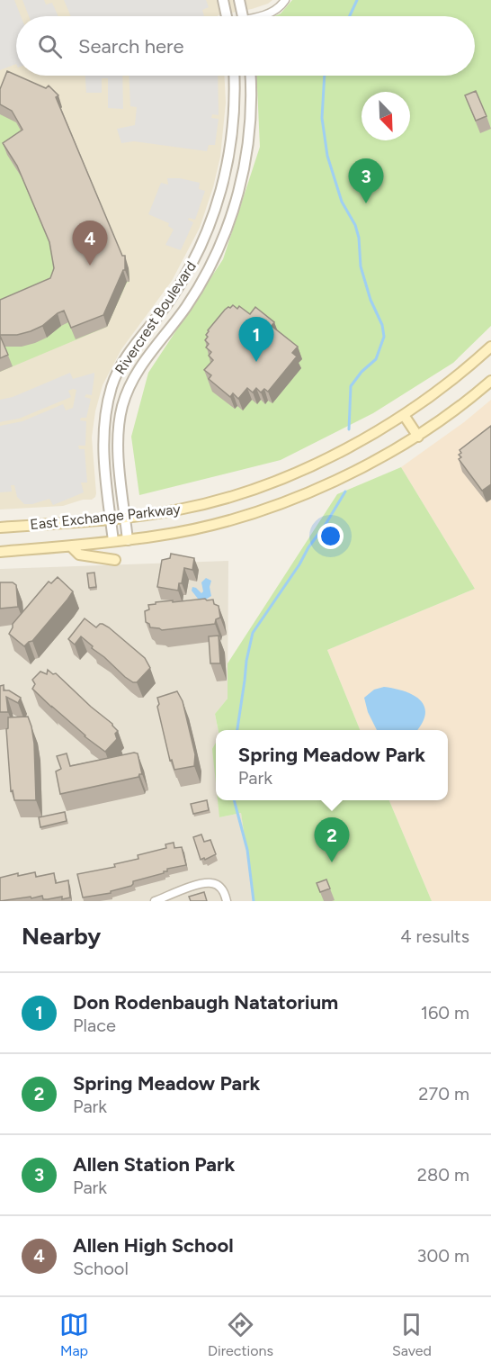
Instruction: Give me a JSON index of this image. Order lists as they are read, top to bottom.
{
  "streets": {
    "main road": ["East Exchange Parkway"],
    "street": ["Rivercrest Boulevard"]
  },
  "crossings": [
    ["Rivercrest Boulevard", "East Exchange Parkway"]
  ],
  "north": "bottom right",
  "page": {
    "search": "Search here",
    "pins": [
      "3",
      "4",
      "1",
      "2"
    ],
    "popup": ["Spring Meadow Park", "Park"],
    "heading": ["Nearby", "4 results"],
    "list": [
      {
        "mark": "1",
        "name": "Don Rodenbaugh Natatorium",
        "note": "Place",
        "value": "160 m"
      },
      {
        "mark": "2",
        "name": "Spring Meadow Park",
        "note": "Park",
        "value": "270 m"
      },
      {
        "mark": "3",
        "name": "Allen Station Park",
        "note": "Park",
        "value": "280 m"
      },
      {
        "mark": "4",
        "name": "Allen High School",
        "note": "School",
        "value": "300 m"
      }
    ],
    "nav": ["Map", "Directions", "Saved"]
  }
}
